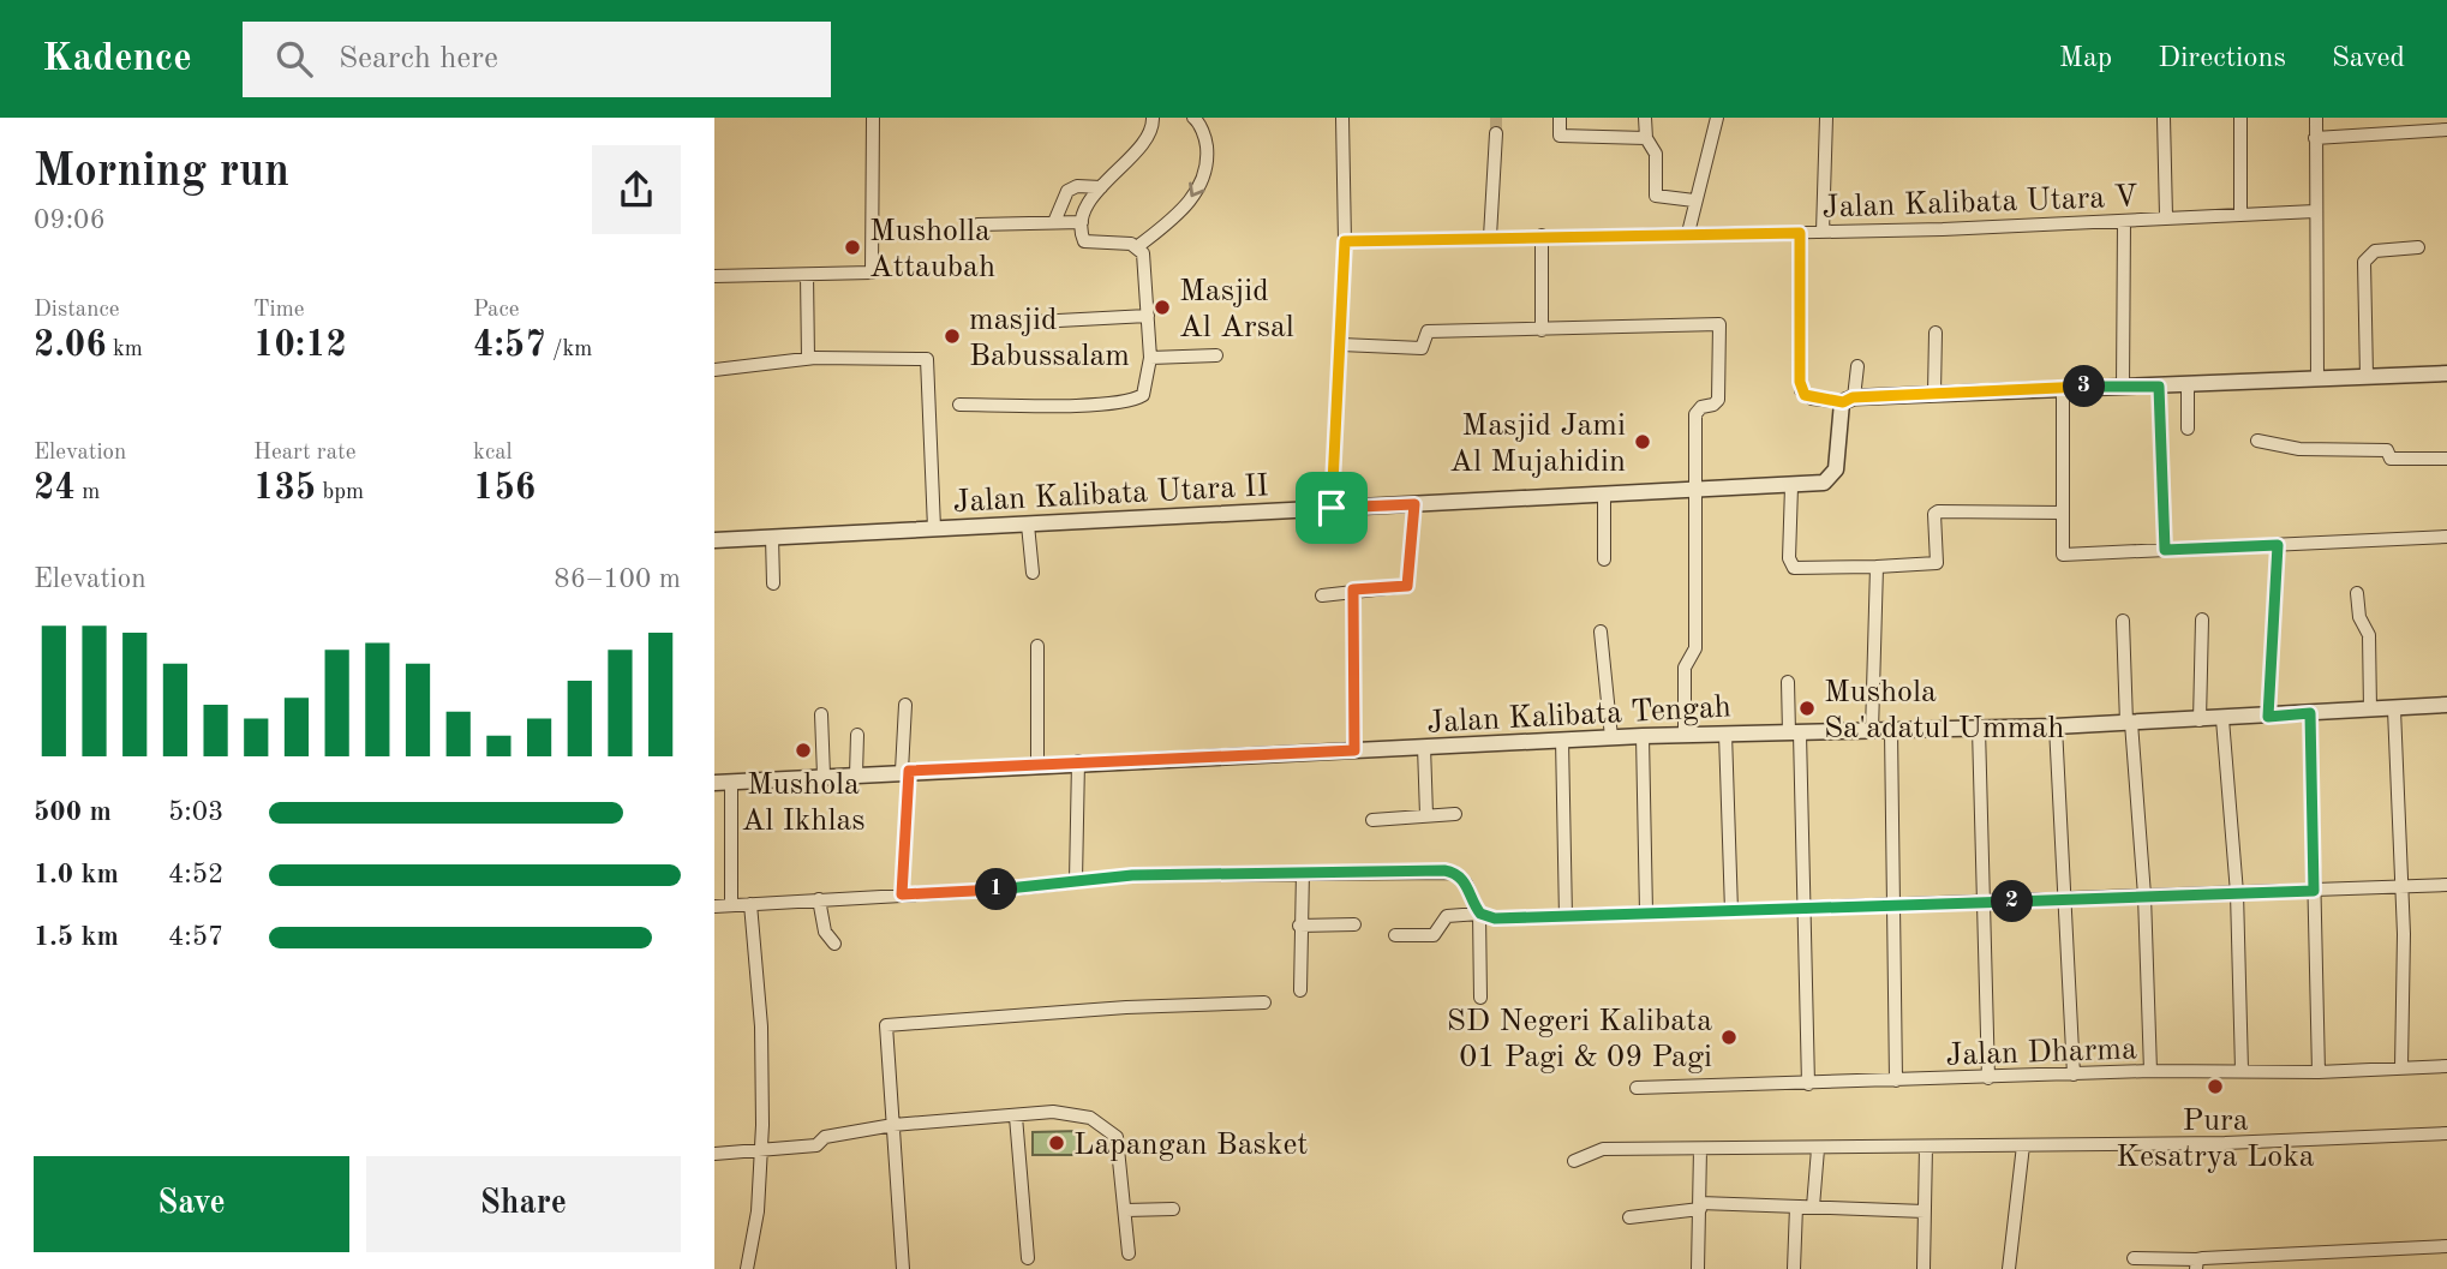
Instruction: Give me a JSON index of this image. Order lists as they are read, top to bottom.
{
  "streets": {
    "street": [
      "Jalan Kalibata Utara V",
      "Jalan Kalibata Utara II",
      "Jalan Kalibata Tengah",
      "Jalan Dharma"
    ]
  },
  "places": [
    "Musholla Attaubah",
    "Masjid Al Arsal",
    "masjid Babussalam",
    "Masjid Jami Al Mujahidin",
    "Mushola Sa'adatul Ummah",
    "Mushola Al Ikhlas",
    "SD Negeri Kalibata 01 Pagi & 09 Pagi",
    "Pura Kesatrya Loka",
    "Lapangan Basket"
  ],
  "page": {
    "header": "Kadence",
    "search": "Search here",
    "nav": ["Map", "Directions", "Saved"],
    "heading": ["Morning run", "09:06"],
    "stats": [
      ["Distance", "2.06 km"],
      ["Time", "10:12"],
      ["Pace", "4:57 /km"],
      ["Elevation", "24 m"],
      ["Heart rate", "135 bpm"],
      ["kcal", "156"]
    ],
    "pins": ["3", "1", "2"],
    "chart": ["Elevation", "86–100 m"],
    "list": [
      {
        "name": "500 m",
        "note": "5:03"
      },
      {
        "name": "1.0 km",
        "note": "4:52"
      },
      {
        "name": "1.5 km",
        "note": "4:57"
      }
    ],
    "buttons": ["Save", "Share"]
  }
}
